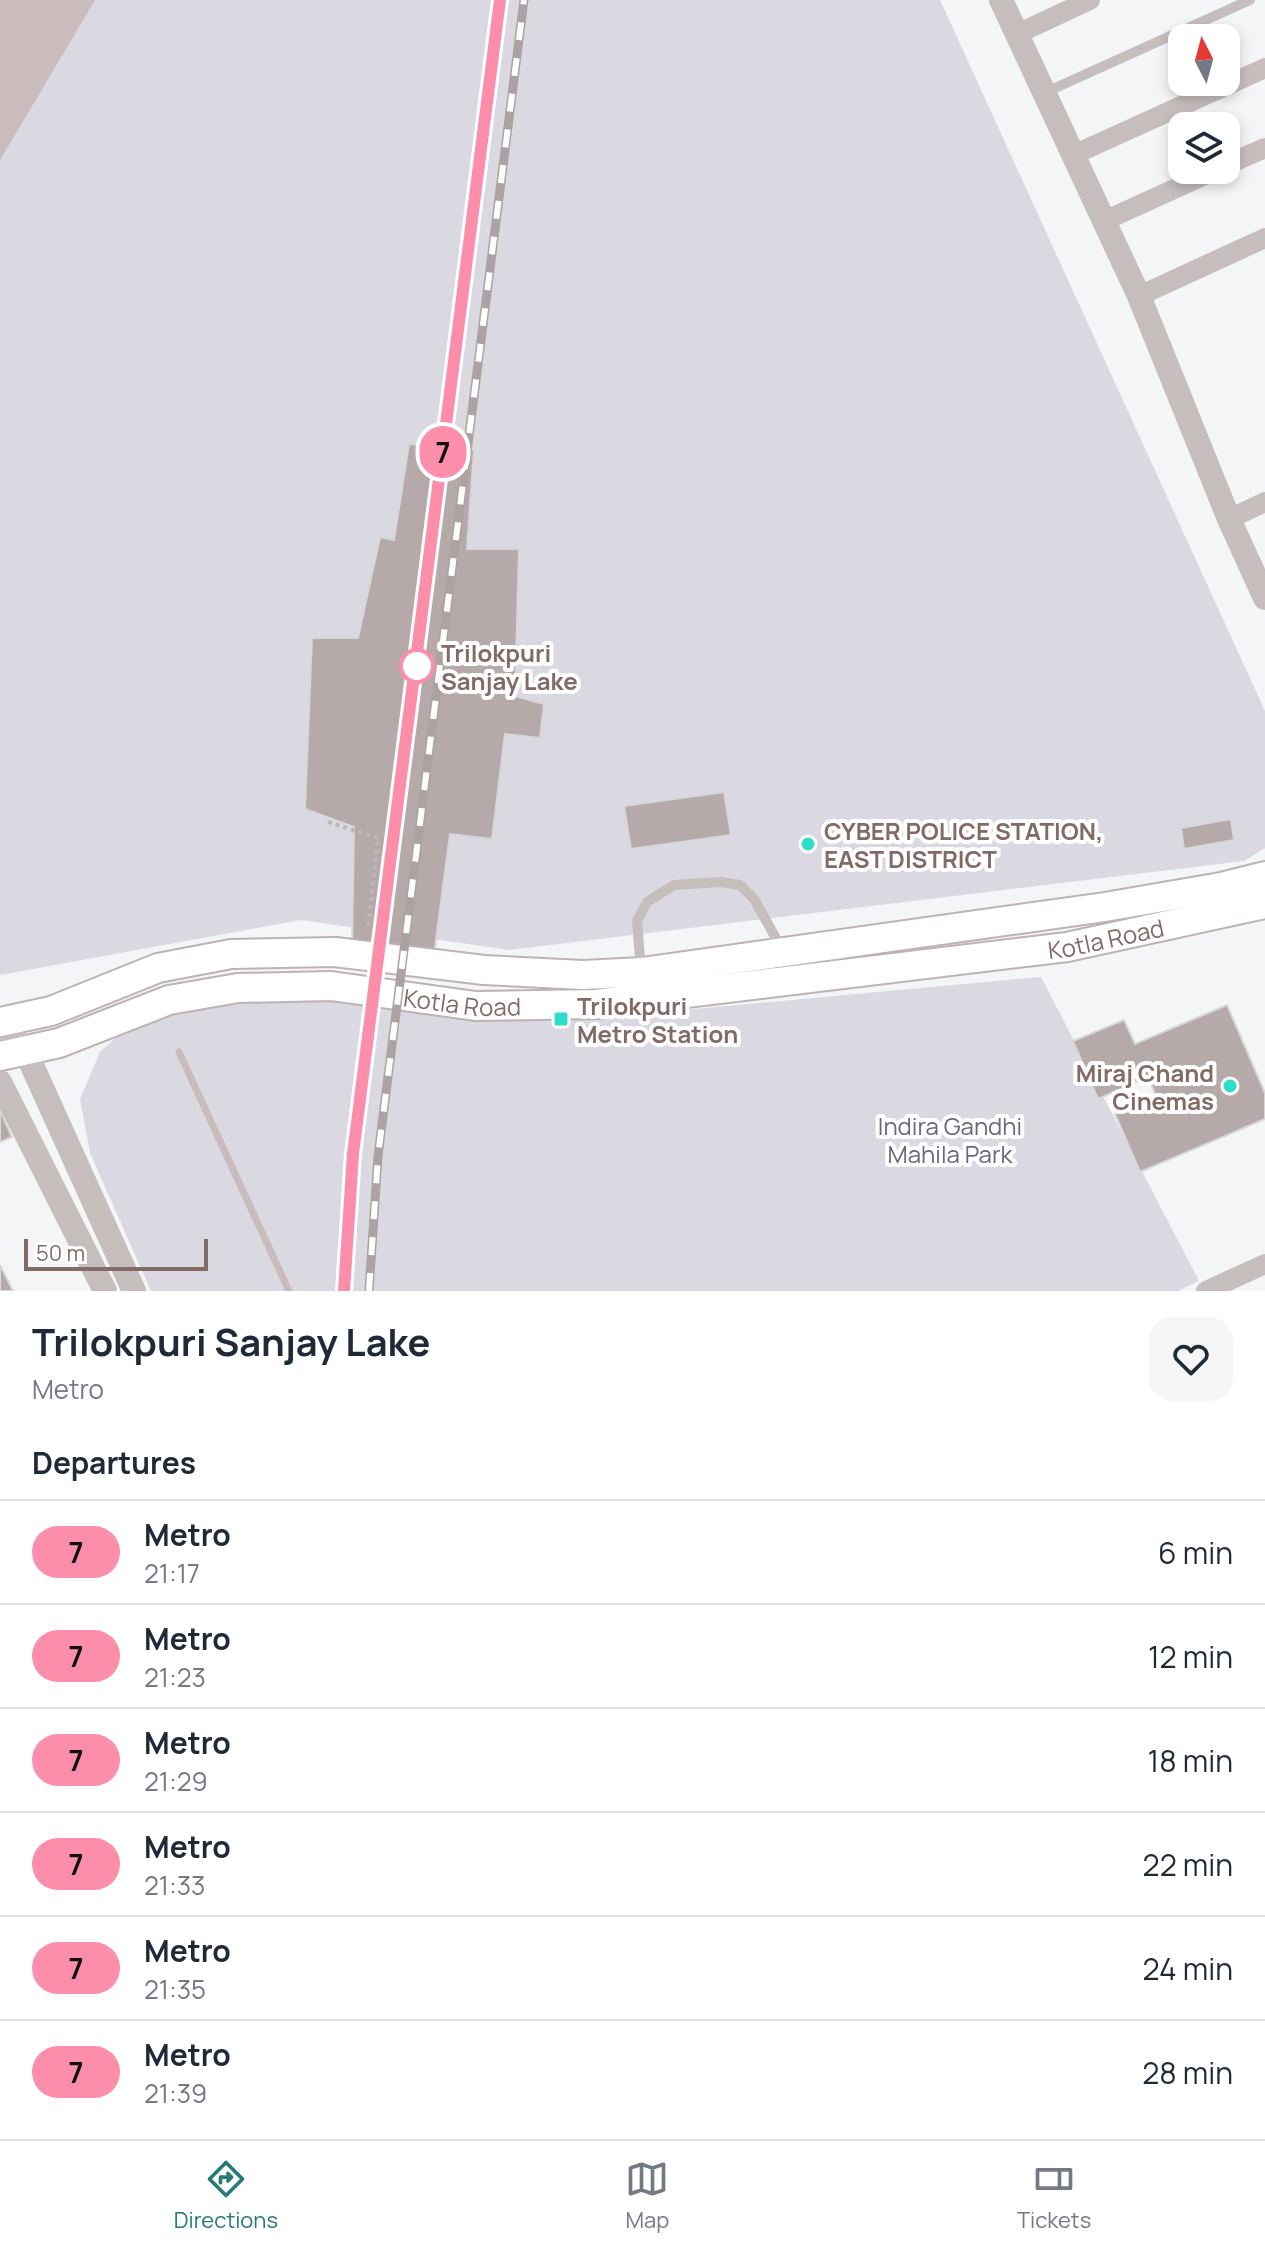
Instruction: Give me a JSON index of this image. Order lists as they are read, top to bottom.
{
  "streets": {
    "main road": ["Kotla Road"]
  },
  "parks": ["Indira Gandhi Mahila Park"],
  "places": {
    "other": ["Trilokpuri Sanjay Lake", "CYBER POLICE STATION, EAST DISTRICT", "Miraj Chand Cinemas"],
    "transit": ["Trilokpuri Metro Station"]
  },
  "lines": ["metro line 7"],
  "scale_bar": "50 m",
  "north": "top",
  "page": {
    "on_map": "7",
    "scale": "50 m",
    "heading": [
      ["Trilokpuri Sanjay Lake", "Metro"],
      "Departures"
    ],
    "list": [
      {
        "mark": "7",
        "name": "Metro",
        "note": "21:17",
        "value": "6 min"
      },
      {
        "mark": "7",
        "name": "Metro",
        "note": "21:23",
        "value": "12 min"
      },
      {
        "mark": "7",
        "name": "Metro",
        "note": "21:29",
        "value": "18 min"
      },
      {
        "mark": "7",
        "name": "Metro",
        "note": "21:33",
        "value": "22 min"
      },
      {
        "mark": "7",
        "name": "Metro",
        "note": "21:35",
        "value": "24 min"
      },
      {
        "mark": "7",
        "name": "Metro",
        "note": "21:39",
        "value": "28 min"
      }
    ],
    "tabs": ["Directions", "Map", "Tickets"]
  }
}
